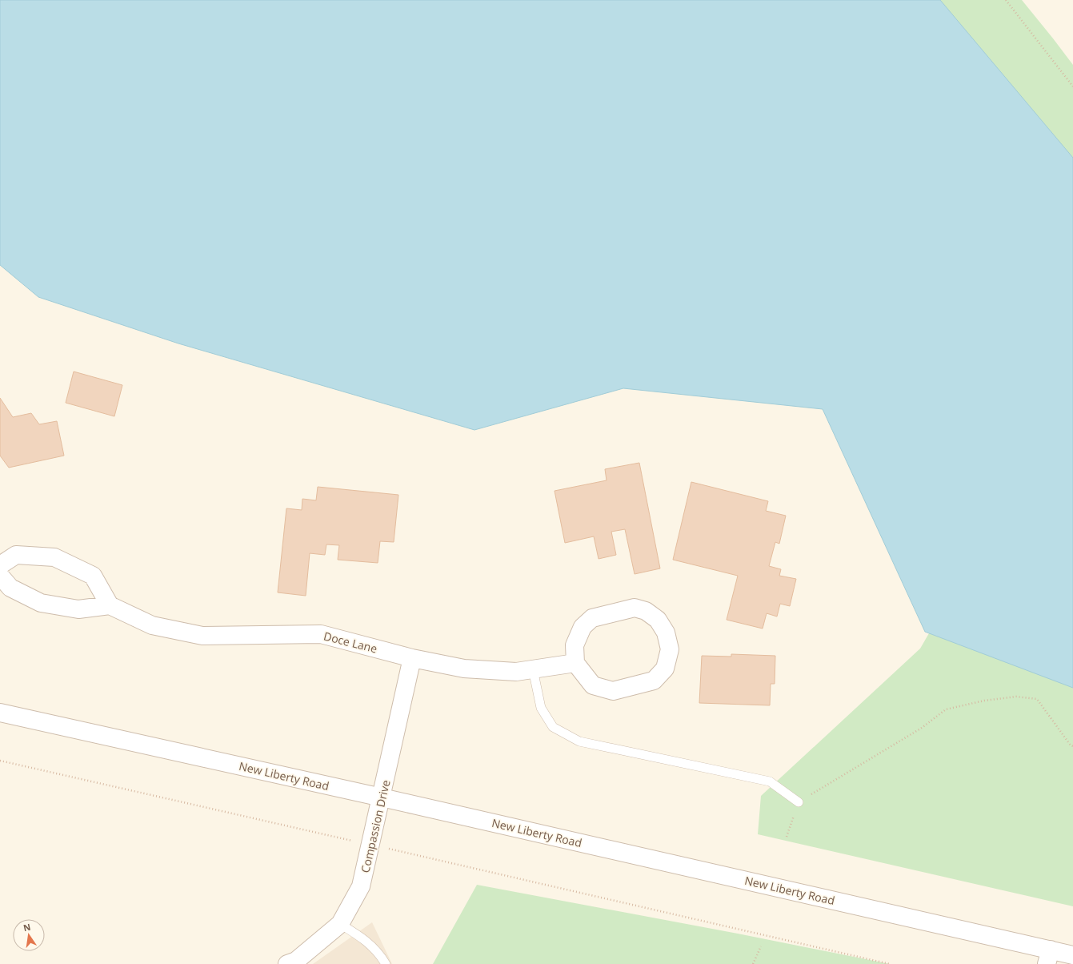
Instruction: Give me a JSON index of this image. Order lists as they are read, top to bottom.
{
  "streets": {
    "street": ["Doce Lane", "New Liberty Road", "Compassion Drive"]
  },
  "crossings": [
    ["Doce Lane", "Compassion Drive"],
    ["New Liberty Road", "Compassion Drive"]
  ],
  "north": "top"
}
